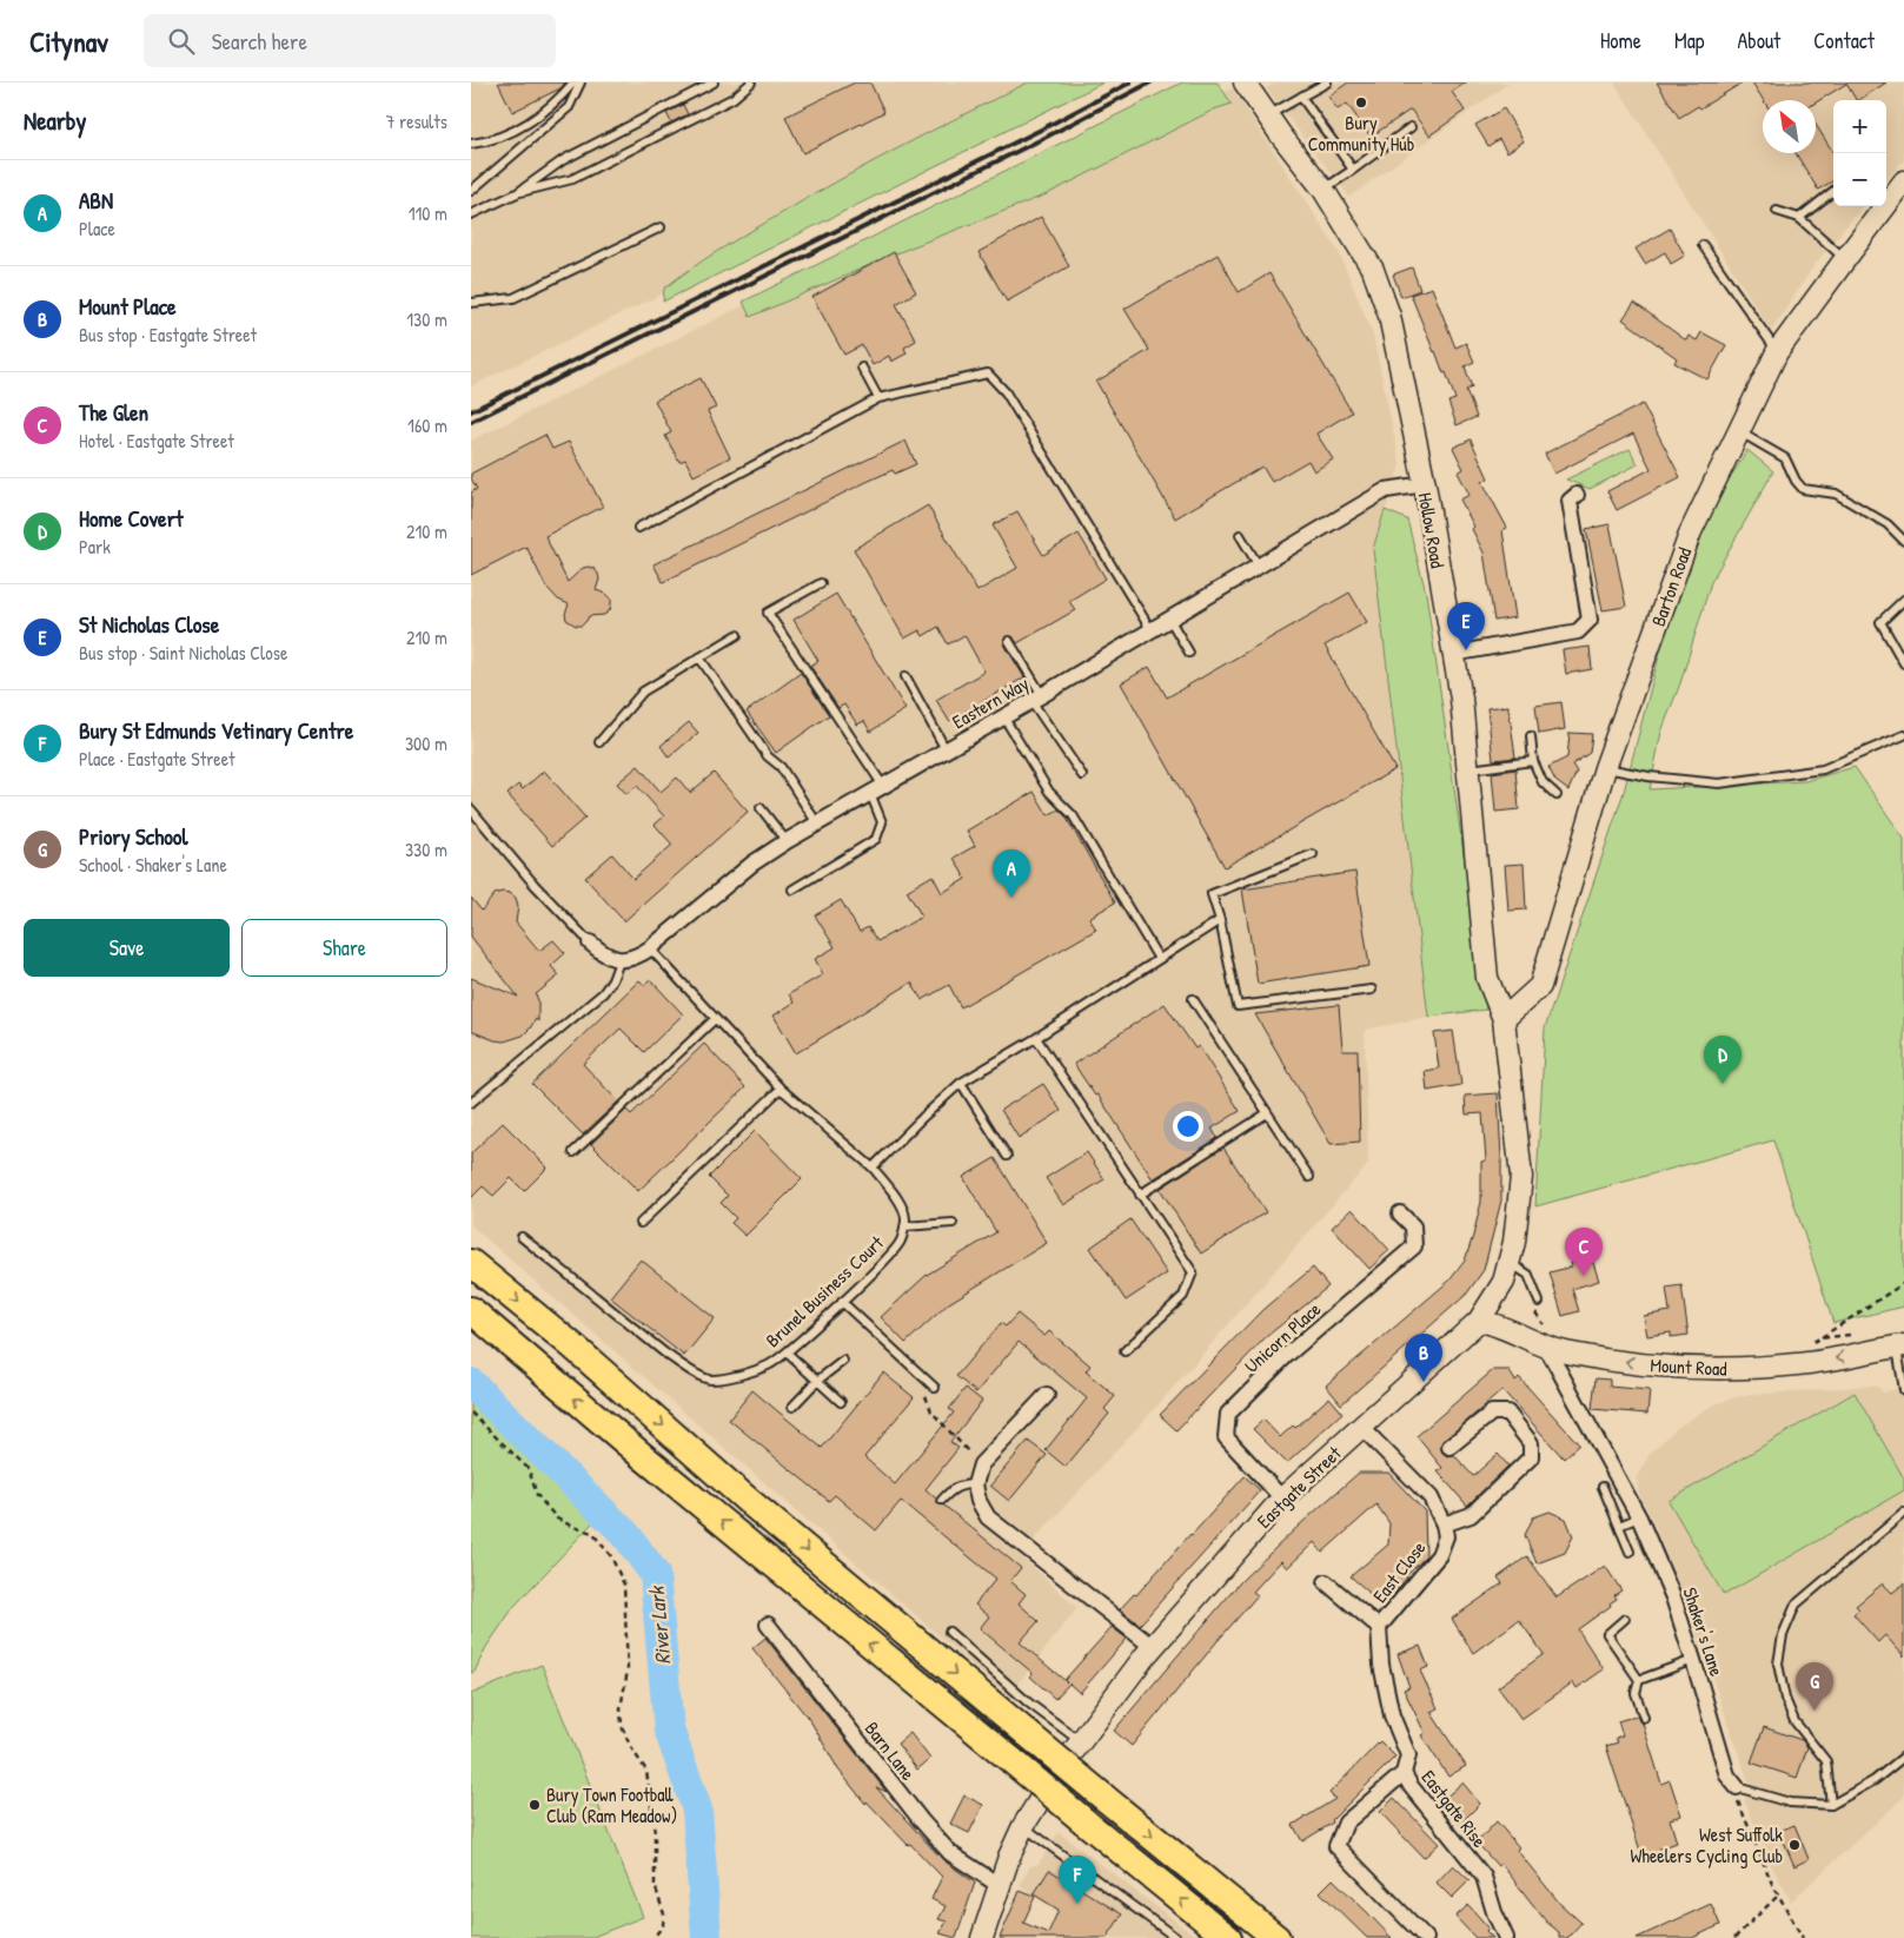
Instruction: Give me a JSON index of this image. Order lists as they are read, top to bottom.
{
  "streets": {
    "street": [
      "Hollow Road",
      "Barton Road",
      "Eastern Way",
      "Unicorn Place",
      "Mount Road",
      "Eastgate Street",
      "East Close",
      "Shaker's Lane",
      "Barn Lane",
      "Eastgate Rise"
    ],
    "lane": ["Brunel Business Court"]
  },
  "crossings": [
    ["Hollow Road", "Barton Road"],
    ["Hollow Road", "Eastern Way"],
    ["Hollow Road", "Eastgate Street"],
    ["Barton Road", "Eastgate Street"],
    ["Eastern Way", "Brunel Business Court"],
    ["Unicorn Place", "Eastgate Street"],
    ["Mount Road", "Eastgate Street"],
    ["Mount Road", "Shaker's Lane"],
    ["Eastgate Street", "East Close"],
    ["Eastgate Street", "Barn Lane"],
    ["East Close", "Eastgate Rise"]
  ],
  "one_way": ["Mount Road"],
  "water": ["River Lark"],
  "places": ["Bury Community Hub", "Bury Town Football Club (Ram Meadow)", "West Suffolk Wheelers Cycling Club"],
  "north": "top left",
  "page": {
    "header": "Citynav",
    "search": "Search here",
    "nav": [
      "Home",
      "Map",
      "About",
      "Contact"
    ],
    "heading": ["Nearby", "7 results"],
    "map_buttons": ["+", "−"],
    "list": [
      {
        "mark": "A",
        "name": "ABN",
        "note": "Place",
        "value": "110 m"
      },
      {
        "mark": "B",
        "name": "Mount Place",
        "note": "Bus stop · Eastgate Street",
        "value": "130 m"
      },
      {
        "mark": "C",
        "name": "The Glen",
        "note": "Hotel · Eastgate Street",
        "value": "160 m"
      },
      {
        "mark": "D",
        "name": "Home Covert",
        "note": "Park",
        "value": "210 m"
      },
      {
        "mark": "E",
        "name": "St Nicholas Close",
        "note": "Bus stop · Saint Nicholas Close",
        "value": "210 m"
      },
      {
        "mark": "F",
        "name": "Bury St Edmunds Vetinary Centre",
        "note": "Place · Eastgate Street",
        "value": "300 m"
      },
      {
        "mark": "G",
        "name": "Priory School",
        "note": "School · Shaker's Lane",
        "value": "330 m"
      }
    ],
    "pins": [
      "E",
      "A",
      "D",
      "C",
      "B",
      "G",
      "F"
    ],
    "buttons": ["Save", "Share"]
  }
}
